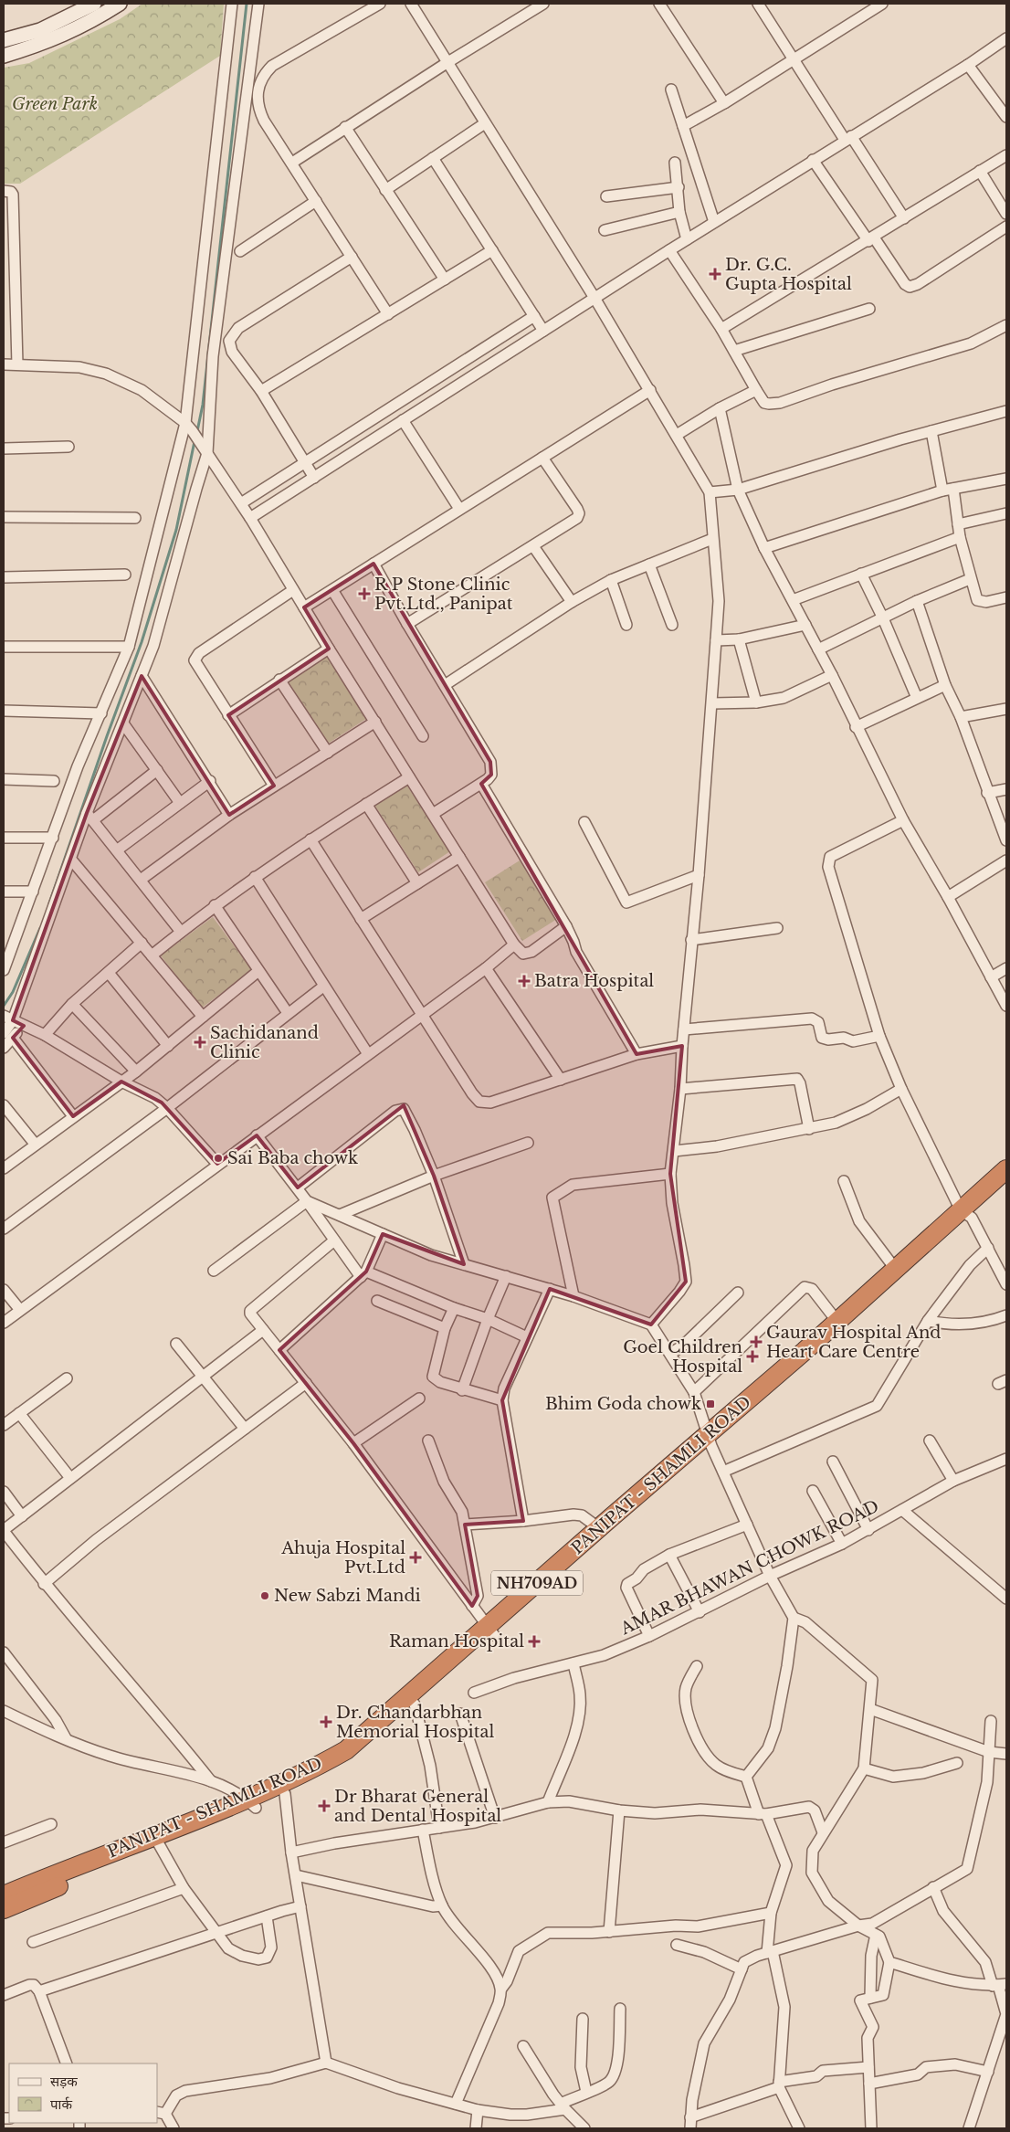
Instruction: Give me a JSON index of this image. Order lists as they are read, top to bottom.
{
  "streets": {
    "highway": ["PANIPAT - SHAMLI ROAD", "NH709AD"],
    "street": ["AMAR BHAWAN CHOWK ROAD"]
  },
  "parks": ["Green Park"],
  "places": {
    "health": [
      "Dr. G.C. Gupta Hospital",
      "R P Stone Clinic Pvt.Ltd., Panipat",
      "Batra Hospital",
      "Sachidanand Clinic",
      "Gaurav Hospital And Heart Care Centre",
      "Goel Children Hospital",
      "Ahuja Hospital Pvt.Ltd",
      "Raman Hospital",
      "Dr. Chandarbhan Memorial Hospital",
      "Dr Bharat General and Dental Hospital"
    ],
    "other": ["Sai Baba chowk", "New Sabzi Mandi"],
    "transit": ["Bhim Goda chowk"]
  },
  "legend": ["सड़क", "पार्क"]
}
